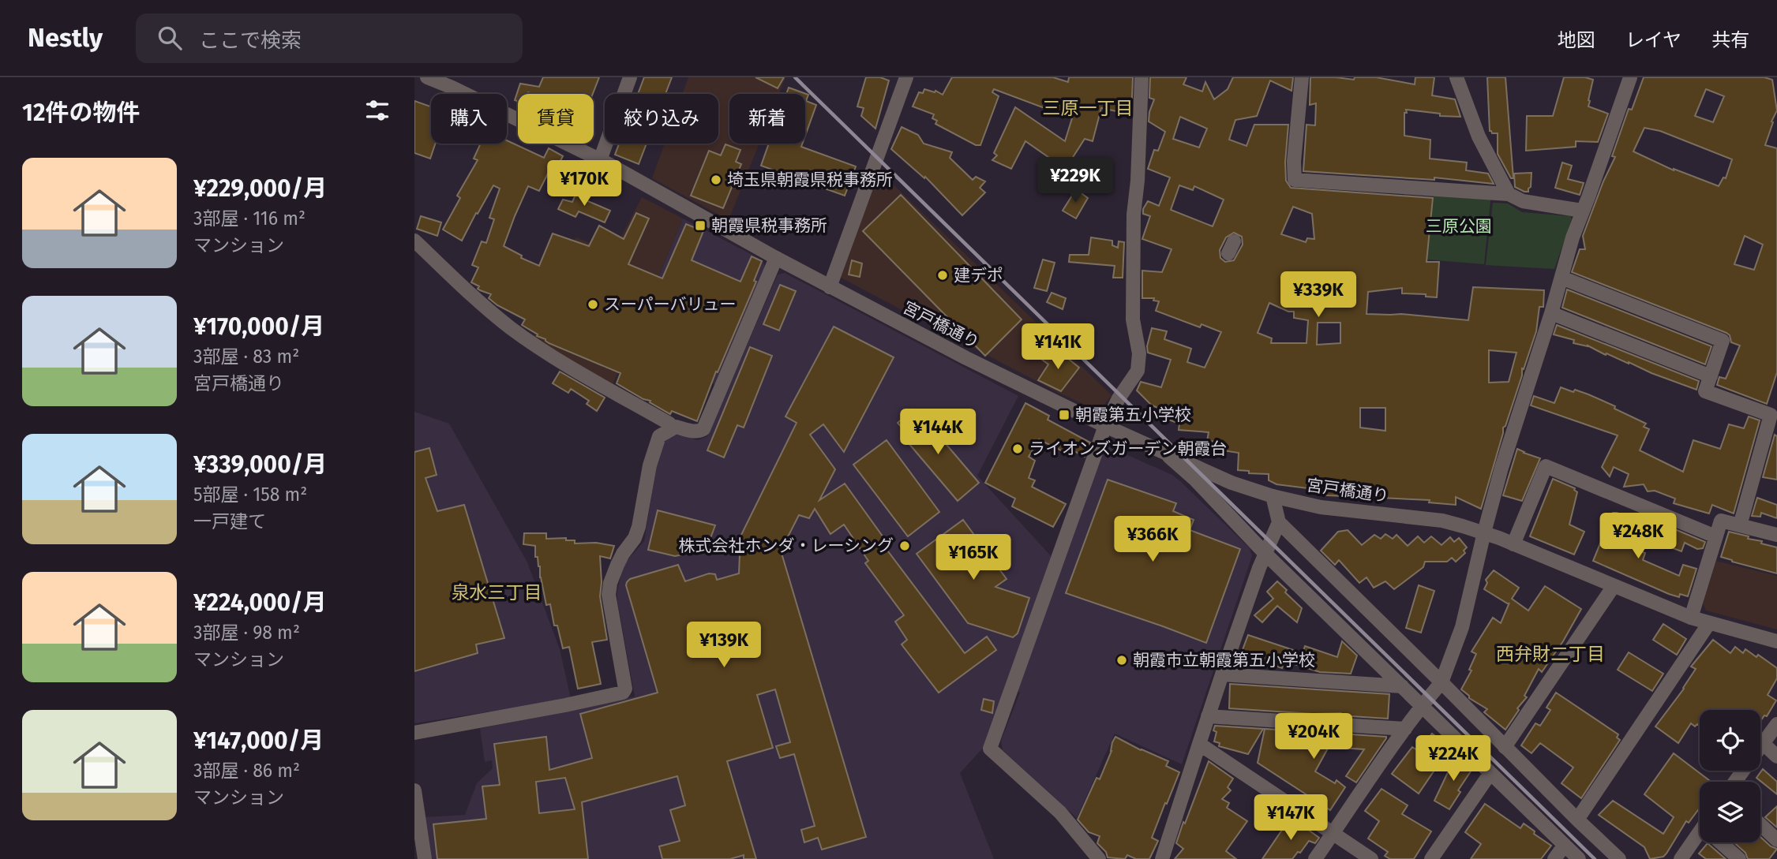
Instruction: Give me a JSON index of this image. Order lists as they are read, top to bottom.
{
  "streets": {
    "street": ["宮戸橋通り"]
  },
  "districts": ["三原一丁目", "泉水三丁目", "西弁財二丁目"],
  "parks": ["三原公園"],
  "places": {
    "other": [
      "埼玉県朝霞県税事務所",
      "建デポ",
      "スーパーバリュー",
      "ライオンズガーデン朝霞台",
      "株式会社ホンダ・レーシング",
      "朝霞市立朝霞第五小学校"
    ],
    "transit": ["朝霞県税事務所", "朝霞第五小学校"]
  },
  "page": {
    "header": "Nestly",
    "search": "ここで検索",
    "nav": ["地図", "レイヤ", "共有"],
    "heading": "12件の物件",
    "chip": [
      "購入",
      "賃貸",
      "絞り込み",
      "新着"
    ],
    "list": [
      {
        "name": "¥229,000/月",
        "note": "3部屋 · 116 m² · マンション"
      },
      {
        "name": "¥170,000/月",
        "note": "3部屋 · 83 m² · 宮戸橋通り"
      },
      {
        "name": "¥339,000/月",
        "note": "5部屋 · 158 m² · 一戸建て"
      },
      {
        "name": "¥224,000/月",
        "note": "3部屋 · 98 m² · マンション"
      },
      {
        "name": "¥147,000/月",
        "note": "3部屋 · 86 m² · マンション"
      }
    ],
    "price": [
      "¥229K",
      "¥170K",
      "¥339K",
      "¥141K",
      "¥144K",
      "¥248K",
      "¥366K",
      "¥165K",
      "¥139K",
      "¥204K",
      "¥224K",
      "¥147K"
    ]
  }
}
